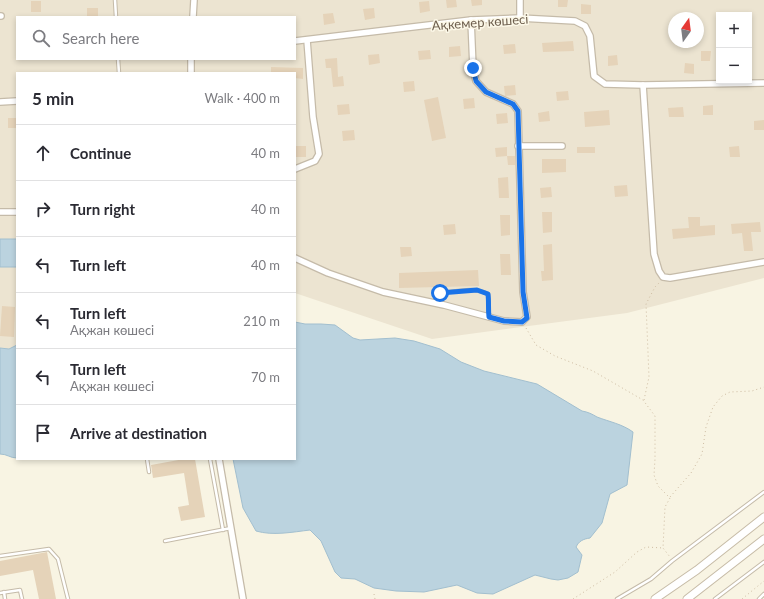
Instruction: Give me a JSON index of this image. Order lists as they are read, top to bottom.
{
  "streets": {
    "street": ["Ақкемер көшесі"]
  },
  "north": "top",
  "page": {
    "map_buttons": ["+", "−"],
    "search": "Search here",
    "heading": ["5 min", "Walk · 400 m"],
    "list": [
      ["Continue", "40 m"],
      ["Turn right", "40 m"],
      ["Turn left", "40 m"],
      ["Turn left", "Ақжан көшесі", "210 m"],
      ["Turn left", "Ақжан көшесі", "70 m"],
      "Arrive at destination"
    ]
  }
}
